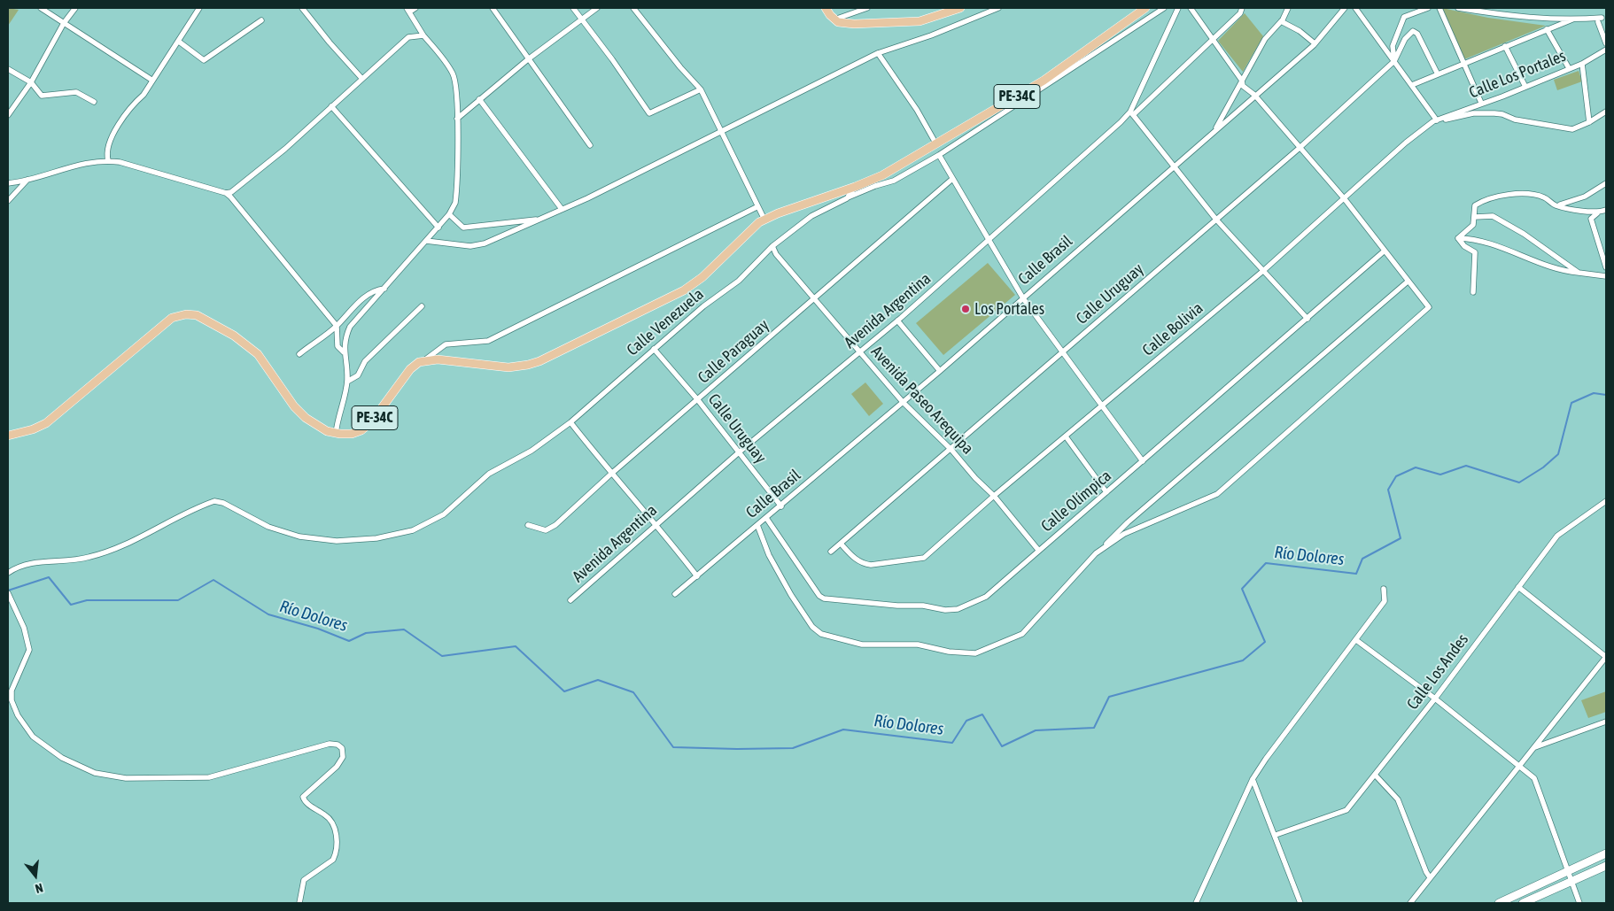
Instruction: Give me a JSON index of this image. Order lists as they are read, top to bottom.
{
  "streets": {
    "main road": ["PE-34C"],
    "street": [
      "Calle Los Portales",
      "Calle Brasil",
      "Calle Uruguay",
      "Avenida Argentina",
      "Calle Venezuela",
      "Calle Bolivia",
      "Calle Paraguay",
      "Avenida Paseo Arequipa",
      "Calle Olímpica",
      "Calle Los Andes"
    ]
  },
  "crossings": [
    ["Calle Los Portales", "Calle Bolivia"],
    ["PE-34C", "Calle Venezuela"],
    ["Calle Brasil", "Calle Uruguay"],
    ["Calle Brasil", "Avenida Paseo Arequipa"],
    ["Calle Brasil", "Calle Olímpica"],
    ["Calle Uruguay", "Avenida Argentina"],
    ["Calle Uruguay", "Calle Venezuela"],
    ["Calle Uruguay", "Calle Bolivia"],
    ["Calle Uruguay", "Calle Paraguay"],
    ["Calle Uruguay", "Avenida Paseo Arequipa"],
    ["Avenida Argentina", "Avenida Paseo Arequipa"],
    ["Calle Venezuela", "Avenida Paseo Arequipa"],
    ["Calle Bolivia", "Avenida Paseo Arequipa"],
    ["Calle Paraguay", "Avenida Paseo Arequipa"],
    ["Avenida Paseo Arequipa", "Calle Olímpica"]
  ],
  "water": ["Río Dolores"],
  "places": ["Los Portales"],
  "north": "bottom"
}
